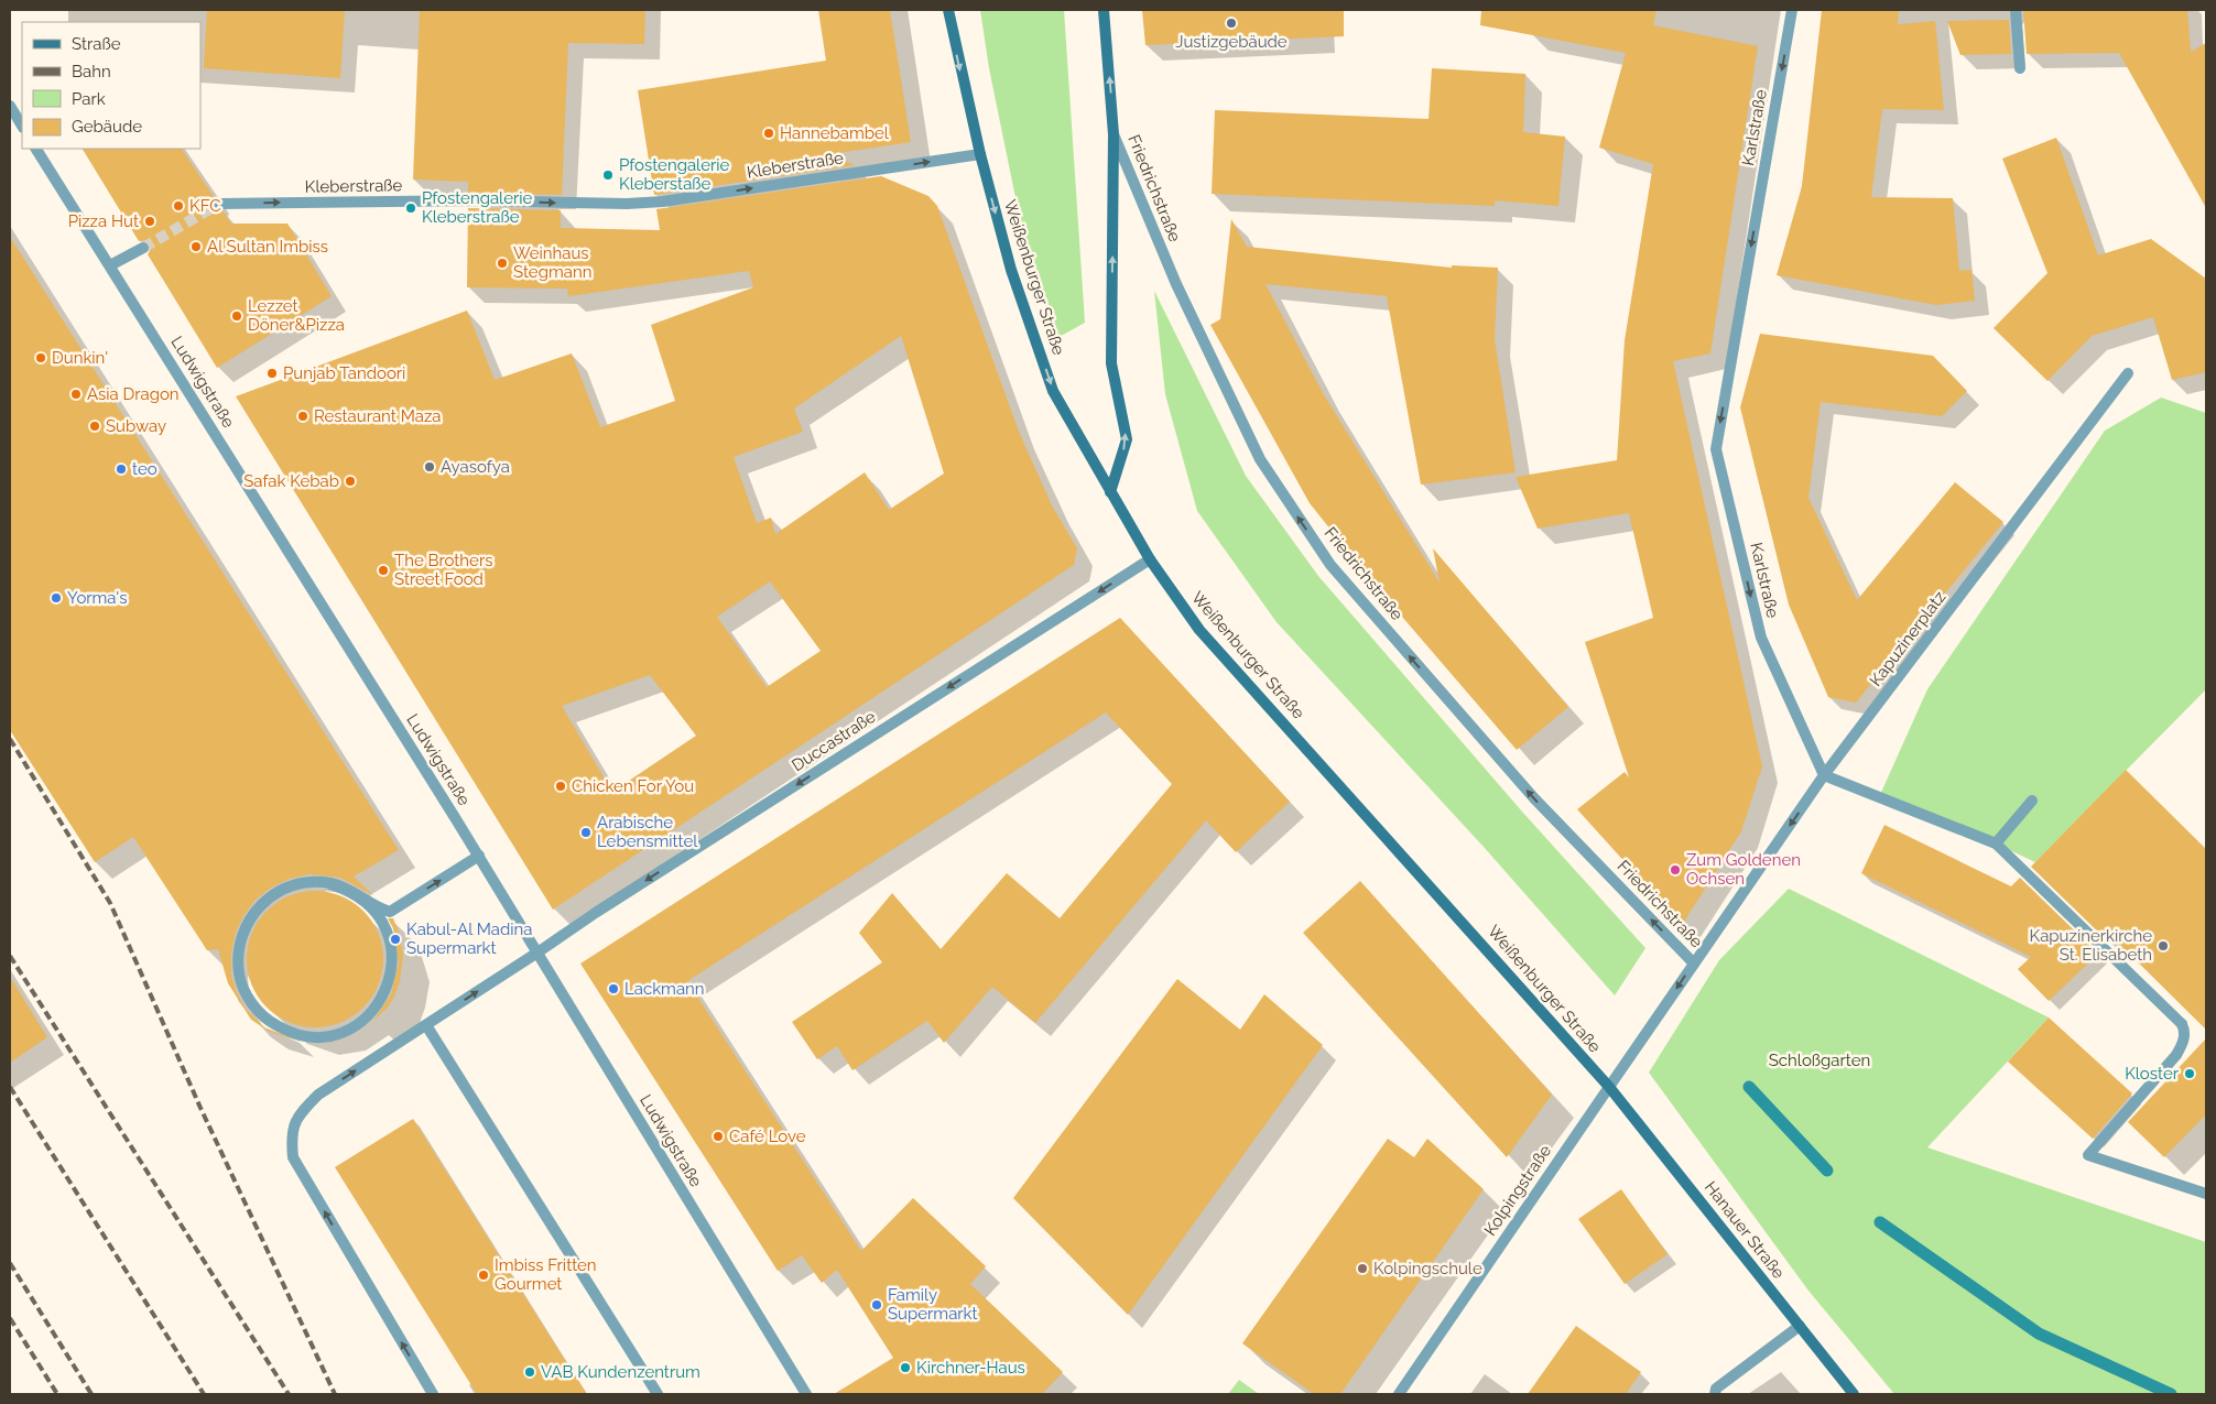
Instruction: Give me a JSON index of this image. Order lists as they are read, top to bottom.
{
  "streets": {
    "main road": ["Friedrichstraße", "Weißenburger Straße", "Hanauer Straße"],
    "street": [
      "Karlstraße",
      "Kleberstraße",
      "Ludwigstraße",
      "Kapuzinerplatz",
      "Duccastraße",
      "Kolpingstraße"
    ]
  },
  "crossings": [
    ["Karlstraße", "Kapuzinerplatz"],
    ["Kleberstraße", "Weißenburger Straße"],
    ["Friedrichstraße", "Weißenburger Straße"],
    ["Weißenburger Straße", "Duccastraße"],
    ["Weißenburger Straße", "Kolpingstraße"],
    ["Weißenburger Straße", "Hanauer Straße"],
    ["Ludwigstraße", "Duccastraße"],
    ["Kolpingstraße", "Hanauer Straße"]
  ],
  "one_way": [
    "Karlstraße",
    "Kleberstraße",
    "Friedrichstraße",
    "Weißenburger Straße"
  ],
  "parks": ["Schloßgarten"],
  "places": [
    "Justizgebäude",
    "Hannebambel",
    "Pfostengalerie Kleberstaße",
    "KFC",
    "Pfostengalerie Kleberstraße",
    "Pizza Hut",
    "Al Sultan Imbiss",
    "Weinhaus Stegmann",
    "Lezzet Döner&Pizza",
    "Dunkin'",
    "Punjab Tandoori",
    "Asia Dragon",
    "Restaurant Maza",
    "Subway",
    "Ayasofya",
    "teo",
    "Safak Kebab",
    "The Brothers Street Food",
    "Yorma's",
    "Chicken For You",
    "Arabische Lebensmittel",
    "Zum Goldenen Ochsen",
    "Kabul-Al Madina Supermarkt",
    "Kapuzinerkirche St. Elisabeth",
    "Lackmann",
    "Kloster",
    "Café Love",
    "Kolpingschule",
    "Imbiss Fritten Gourmet",
    "Family Supermarkt",
    "Kirchner-Haus",
    "VAB Kundenzentrum"
  ],
  "legend": [
    "Straße",
    "Bahn",
    "Park",
    "Gebäude"
  ]
}
